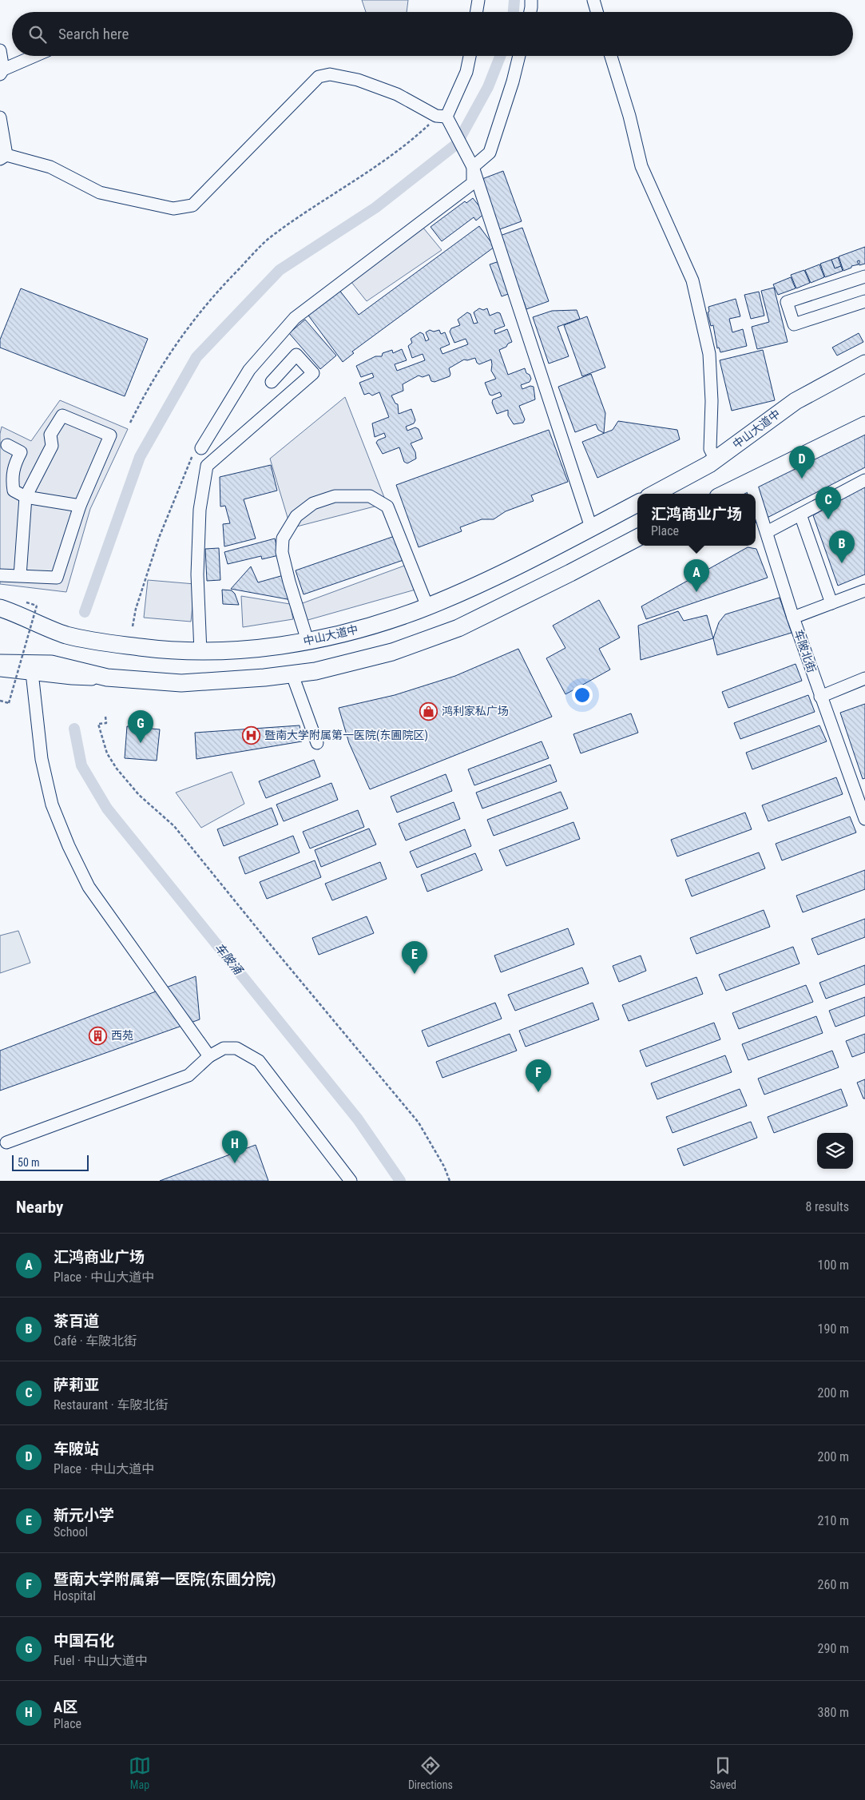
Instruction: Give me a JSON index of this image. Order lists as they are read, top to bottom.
{
  "streets": {
    "highway": ["中山大道中"],
    "street": ["车陂北街"]
  },
  "water": ["车陂涌"],
  "places": {
    "shop": ["鸿利家私广场"],
    "hospital": ["暨南大学附属第一医院(东圃院区)"],
    "building": ["西苑"]
  },
  "scale_bar": "50 m",
  "page": {
    "search": "Search here",
    "pins": [
      "D",
      "C",
      "B",
      "A",
      "G",
      "E",
      "F",
      "H"
    ],
    "popup": ["汇鸿商业广场", "Place"],
    "scale": "50 m",
    "heading": ["Nearby", "8 results"],
    "list": [
      {
        "mark": "A",
        "name": "汇鸿商业广场",
        "note": "Place · 中山大道中",
        "value": "100 m"
      },
      {
        "mark": "B",
        "name": "茶百道",
        "note": "Café · 车陂北街",
        "value": "190 m"
      },
      {
        "mark": "C",
        "name": "萨莉亚",
        "note": "Restaurant · 车陂北街",
        "value": "200 m"
      },
      {
        "mark": "D",
        "name": "车陂站",
        "note": "Place · 中山大道中",
        "value": "200 m"
      },
      {
        "mark": "E",
        "name": "新元小学",
        "note": "School",
        "value": "210 m"
      },
      {
        "mark": "F",
        "name": "暨南大学附属第一医院(东圃分院)",
        "note": "Hospital",
        "value": "260 m"
      },
      {
        "mark": "G",
        "name": "中国石化",
        "note": "Fuel · 中山大道中",
        "value": "290 m"
      },
      {
        "mark": "H",
        "name": "A区",
        "note": "Place",
        "value": "380 m"
      }
    ],
    "nav": ["Map", "Directions", "Saved"]
  }
}
